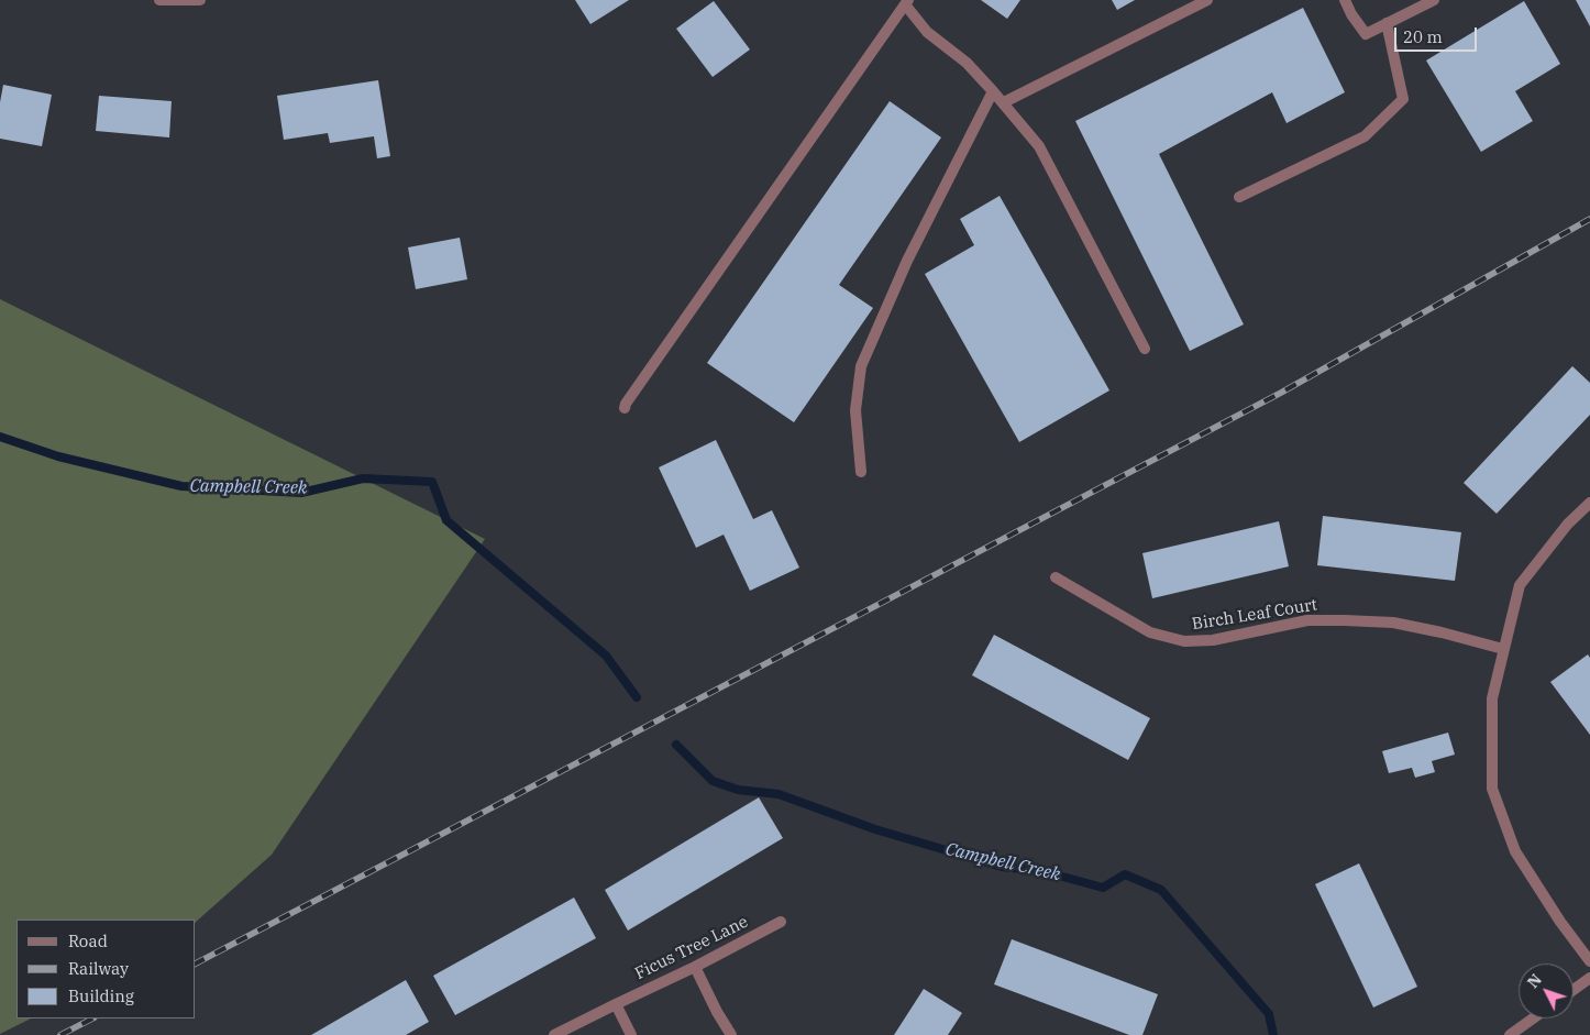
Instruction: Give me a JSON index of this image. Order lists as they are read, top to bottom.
{
  "streets": {
    "street": ["Birch Leaf Court", "Ficus Tree Lane"]
  },
  "water": ["Campbell Creek"],
  "legend": ["Road", "Railway", "Building"],
  "scale_bar": "20 m",
  "north": "top left"
}
